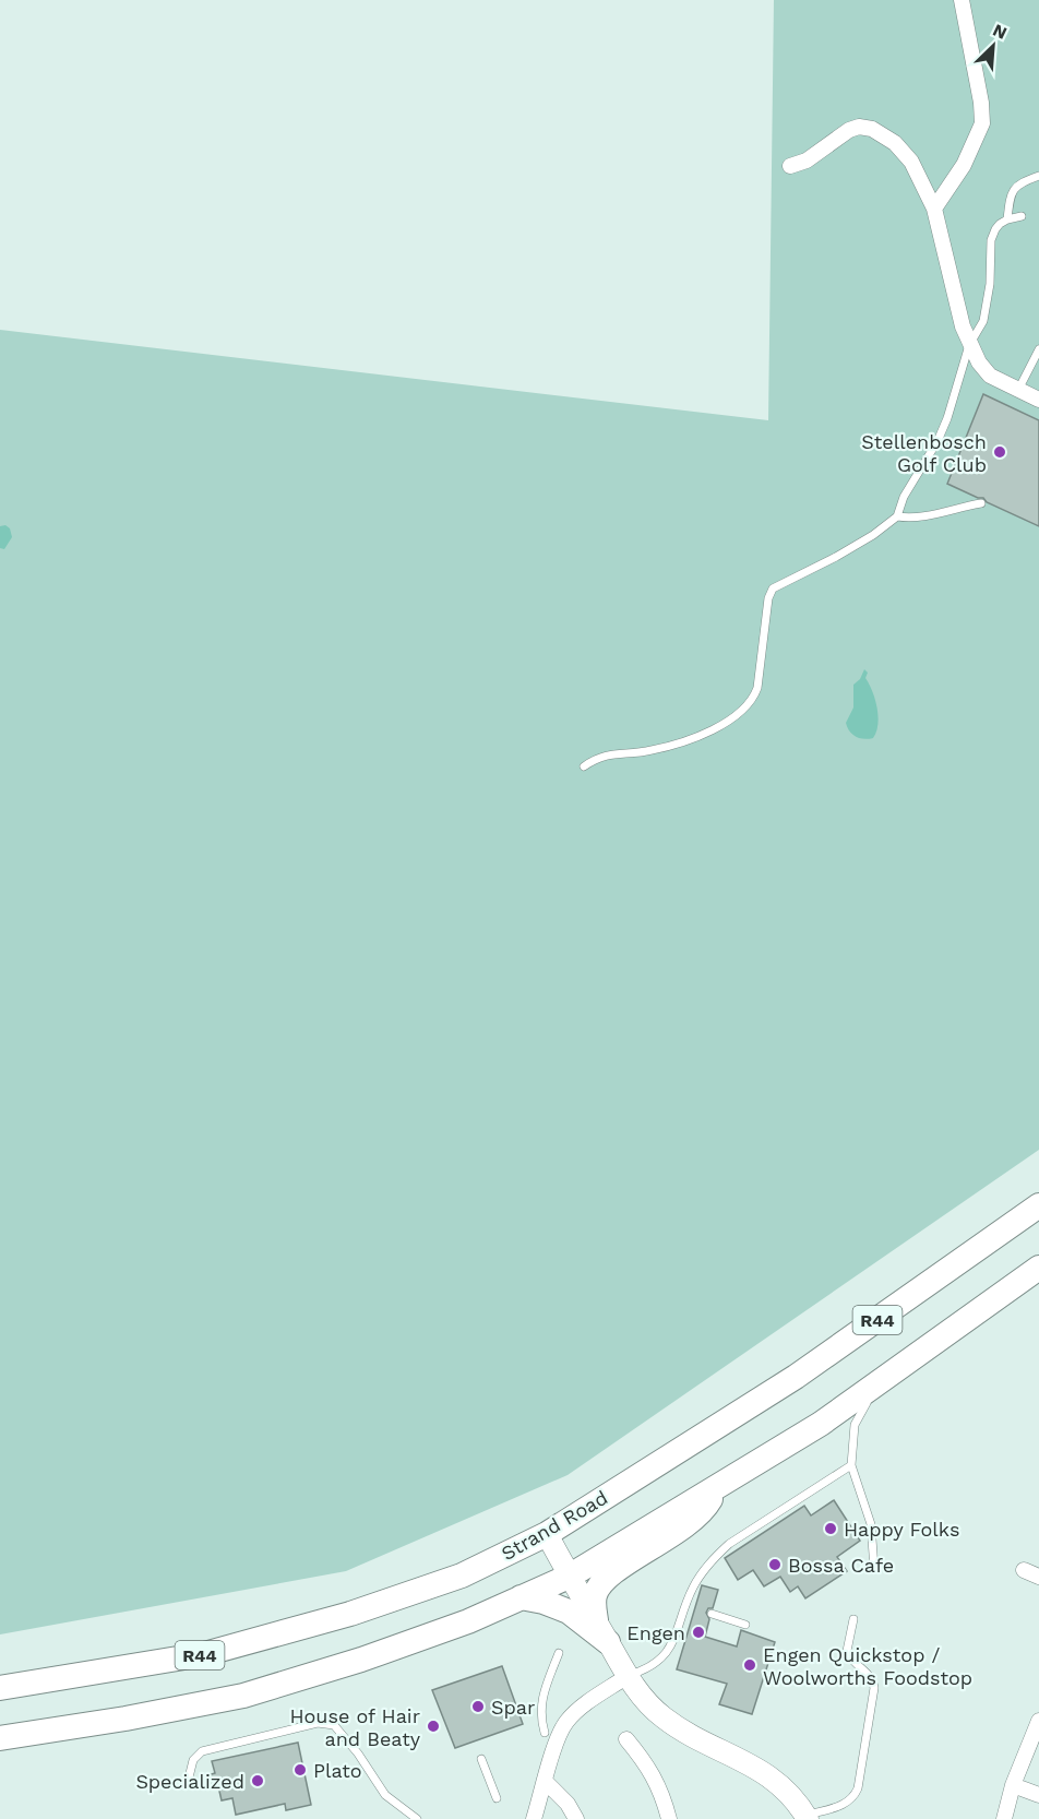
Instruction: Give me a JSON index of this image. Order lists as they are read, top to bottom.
{
  "streets": {
    "main road": ["R44", "Strand Road"]
  },
  "places": [
    "Stellenbosch Golf Club",
    "Happy Folks",
    "Bossa Cafe",
    "Engen",
    "Engen Quickstop / Woolworths Foodstop",
    "Spar",
    "House of Hair and Beaty",
    "Plato",
    "Specialized"
  ],
  "north": "top right"
}
